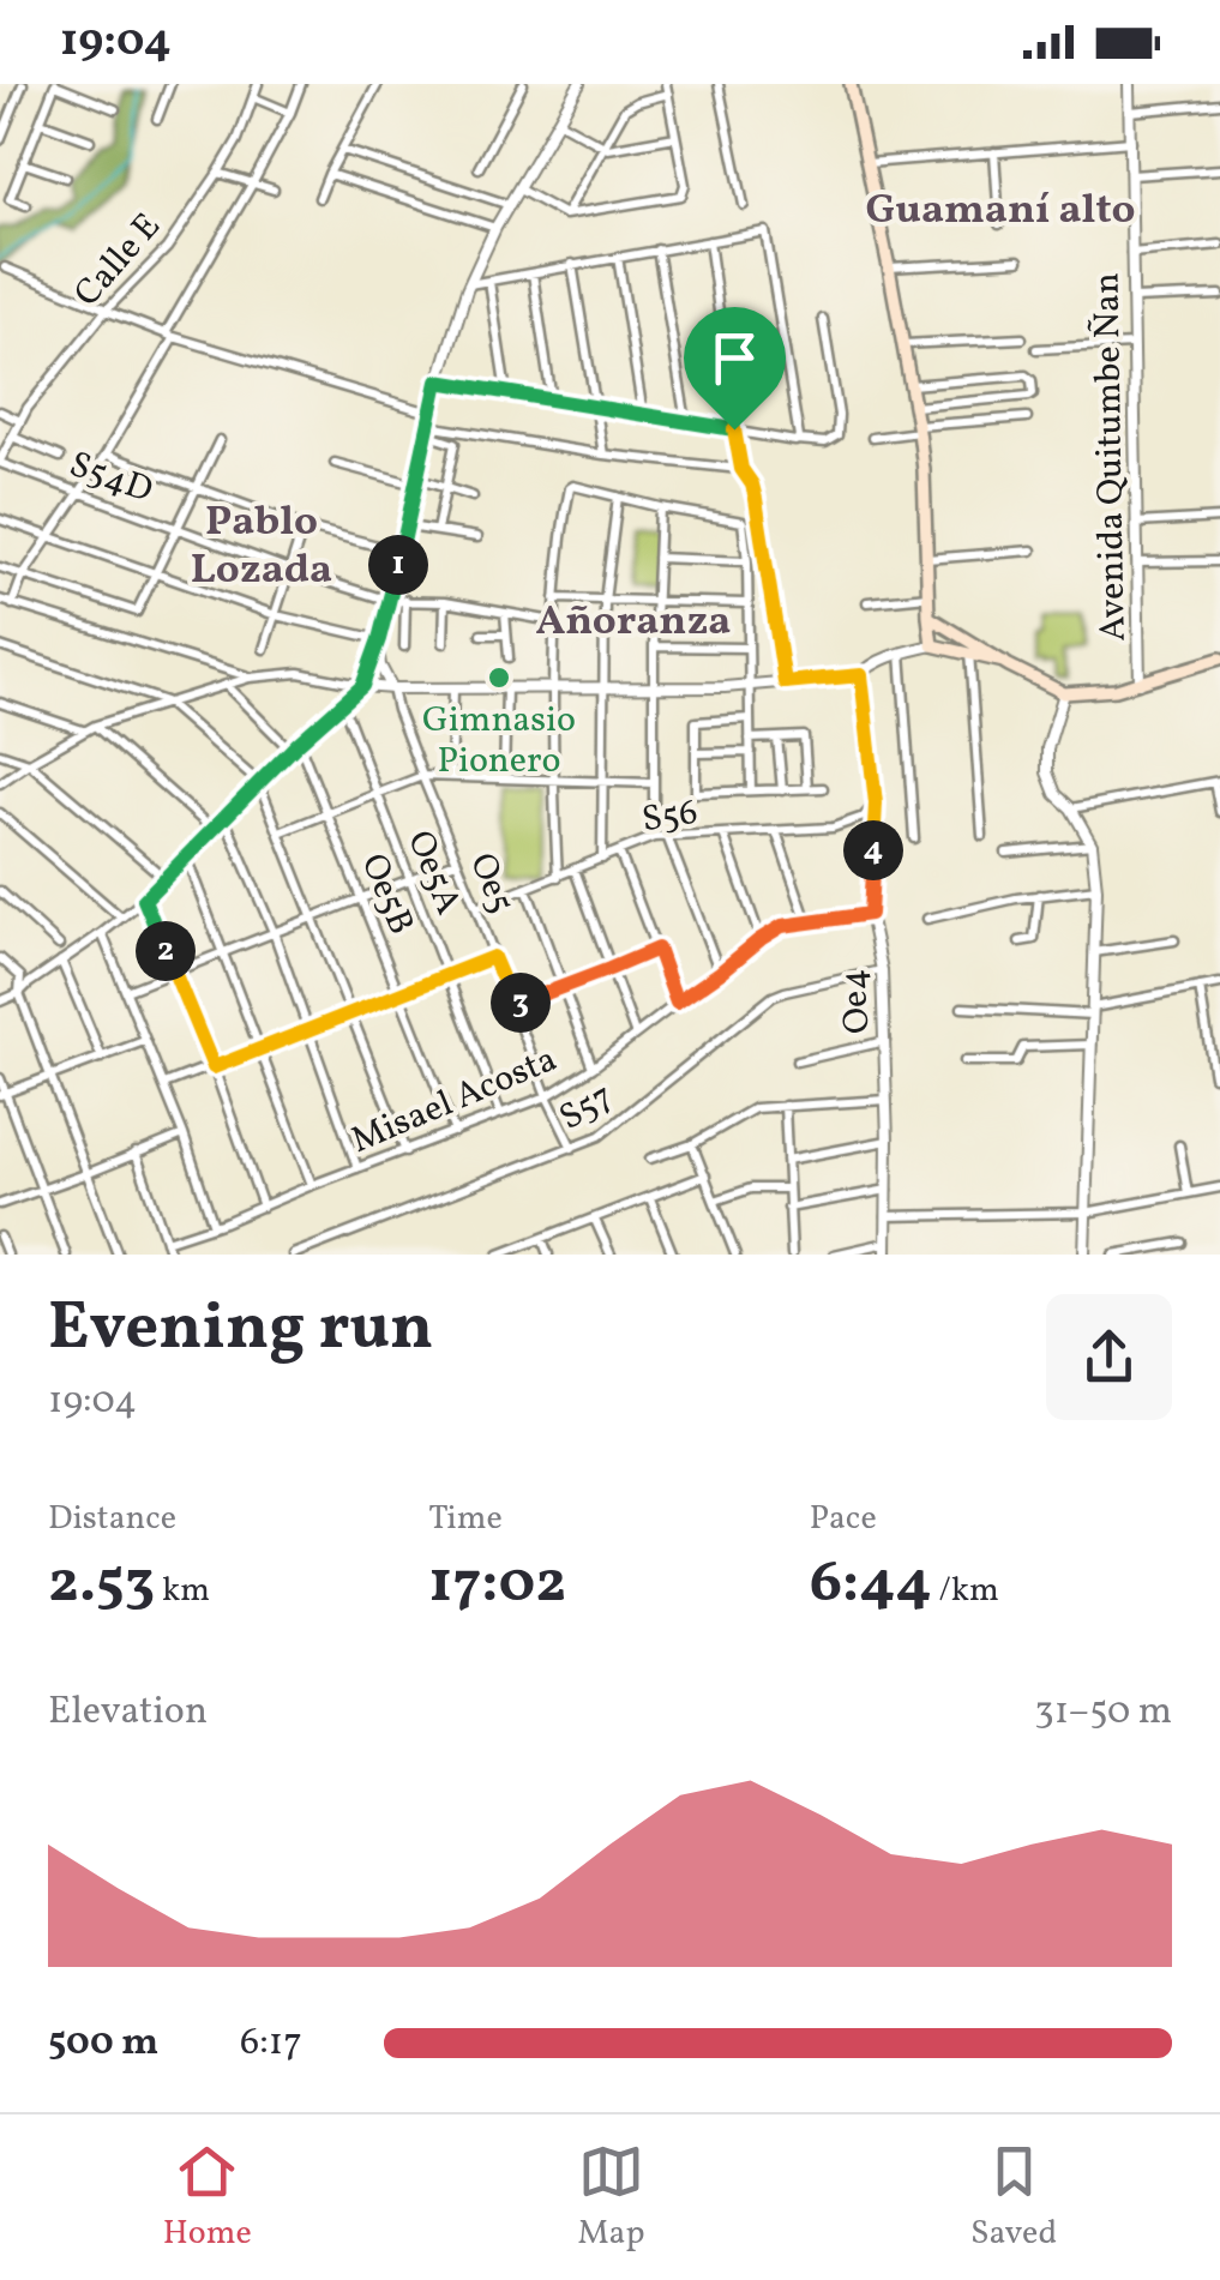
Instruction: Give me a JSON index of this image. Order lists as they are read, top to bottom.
{
  "streets": {
    "street": [
      "Calle E",
      "Avenida Quitumbe Ñan",
      "S54D",
      "S56",
      "Oe5A",
      "Oe5",
      "Oe5B",
      "Oe4",
      "Misael Acosta",
      "S57"
    ]
  },
  "crossings": [
    ["Calle E", "S54D"],
    ["S56", "Oe5"],
    ["S56", "Oe4"],
    ["Oe5A", "Misael Acosta"],
    ["Oe5", "Misael Acosta"],
    ["Oe5", "S57"],
    ["Oe5B", "Misael Acosta"],
    ["Oe4", "Misael Acosta"],
    ["Oe4", "S57"]
  ],
  "districts": ["Guamaní alto", "Pablo Lozada", "Añoranza"],
  "places": ["Gimnasio Pionero"],
  "page": {
    "status": "19:04",
    "pins": [
      "1",
      "4",
      "2",
      "3"
    ],
    "heading": ["Evening run", "19:04"],
    "stats": [
      ["Distance", "2.53 km"],
      ["Time", "17:02"],
      ["Pace", "6:44 /km"]
    ],
    "chart": ["Elevation", "31–50 m"],
    "list": [
      {
        "name": "500 m",
        "note": "6:17"
      }
    ],
    "tabs": ["Home", "Map", "Saved"]
  }
}
